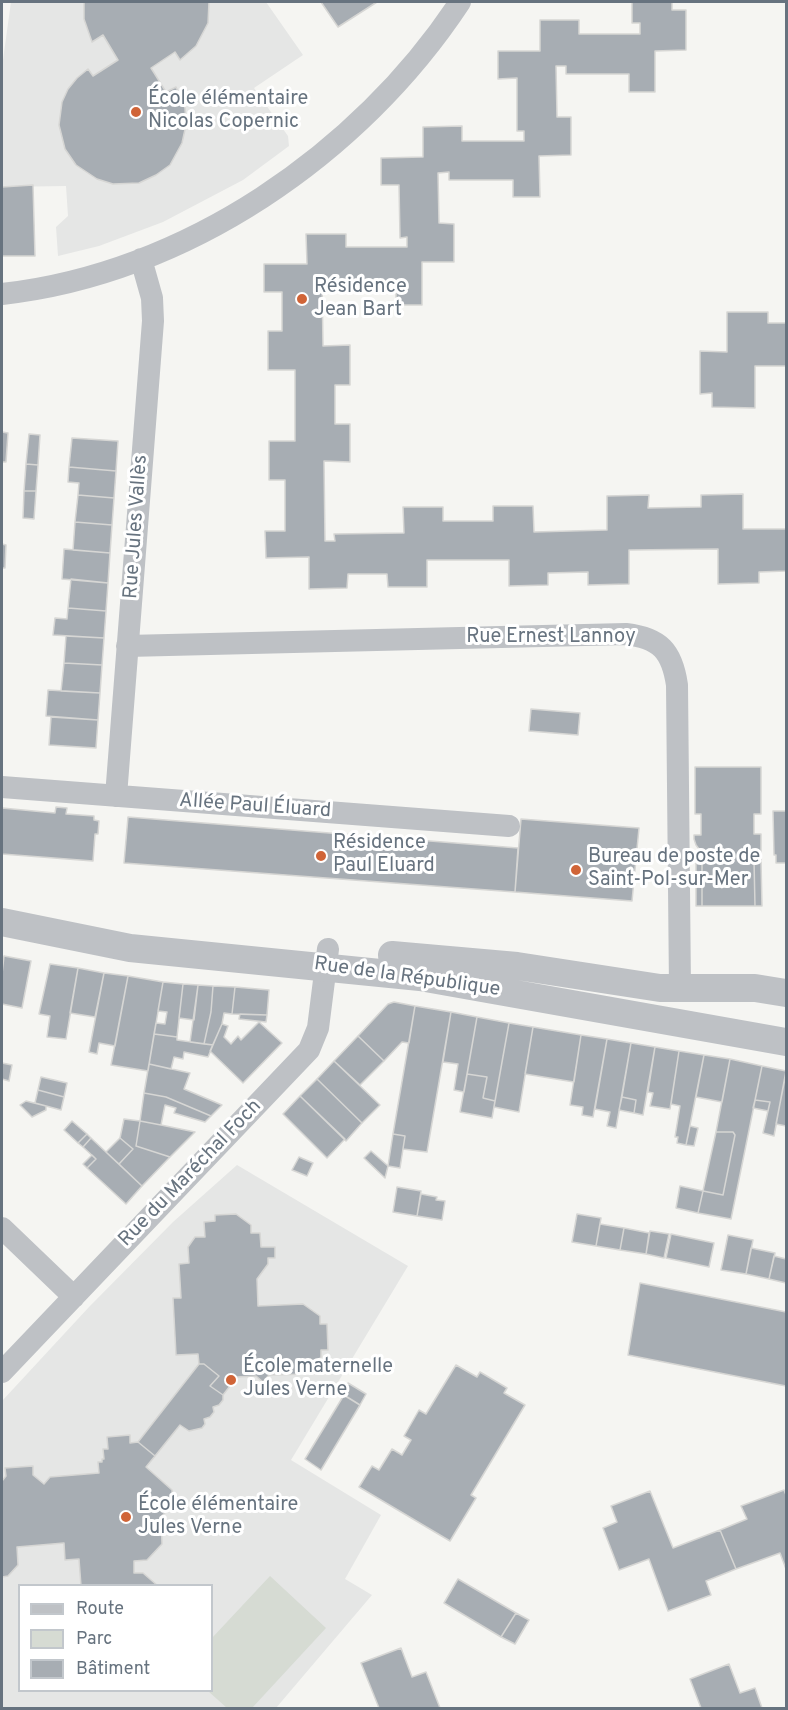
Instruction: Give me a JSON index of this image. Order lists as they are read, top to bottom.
{
  "streets": {
    "street": [
      "Rue Jules Vallès",
      "Rue Ernest Lannoy",
      "Allée Paul Éluard",
      "Rue de la République",
      "Rue du Maréchal Foch"
    ]
  },
  "crossings": [
    ["Rue Jules Vallès", "Rue Ernest Lannoy"],
    ["Rue Jules Vallès", "Allée Paul Éluard"],
    ["Rue Ernest Lannoy", "Rue de la République"],
    ["Rue de la République", "Rue du Maréchal Foch"]
  ],
  "places": [
    "École élémentaire Nicolas Copernic",
    "Résidence Jean Bart",
    "Résidence Paul Eluard",
    "Bureau de poste de Saint-Pol-sur-Mer",
    "École maternelle Jules Verne",
    "École élémentaire Jules Verne"
  ],
  "legend": ["Route", "Parc", "Bâtiment"]
}
